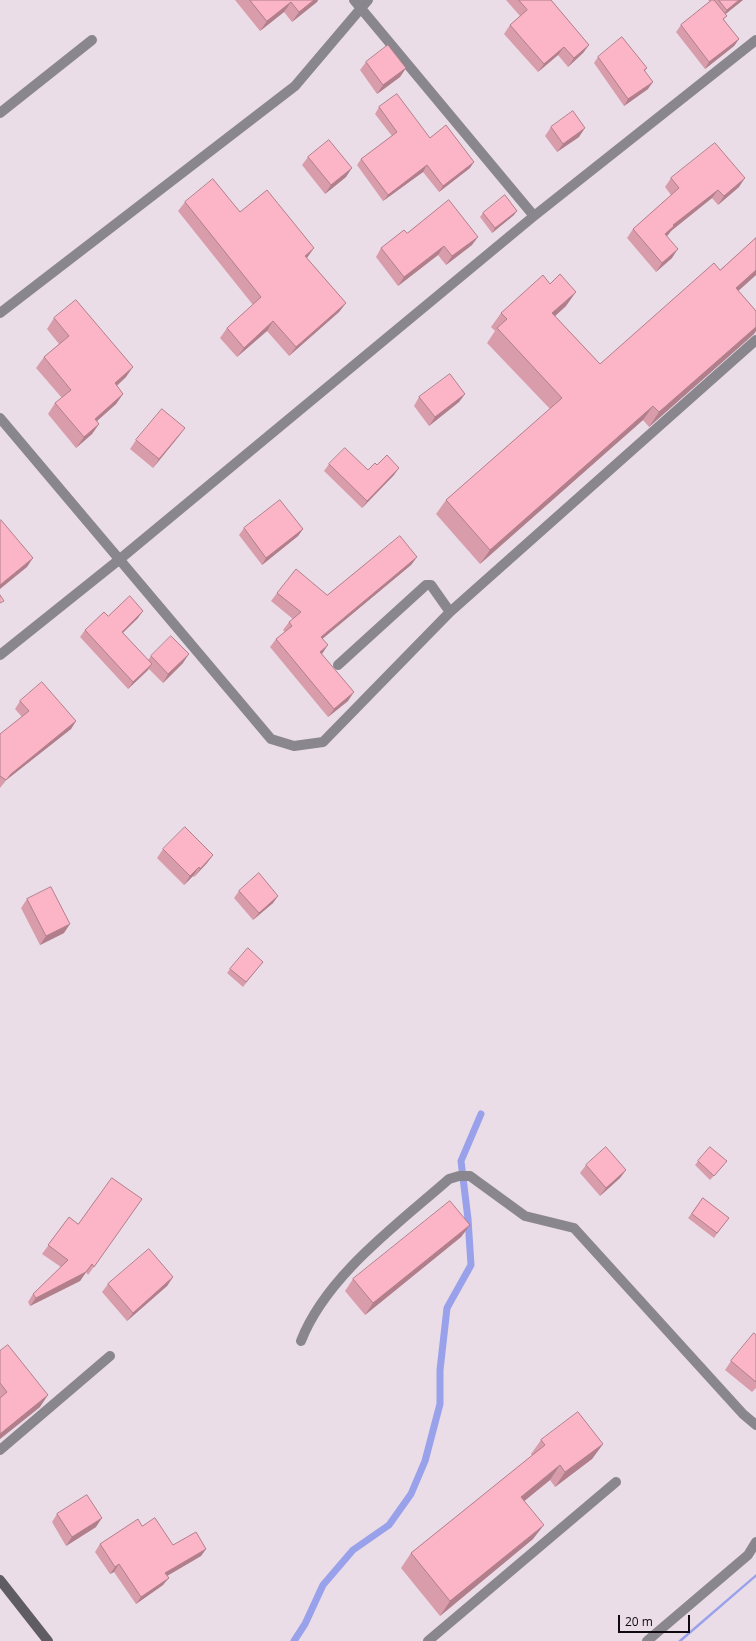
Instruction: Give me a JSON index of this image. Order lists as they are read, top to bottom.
{
  "scale_bar": "20 m"
}
